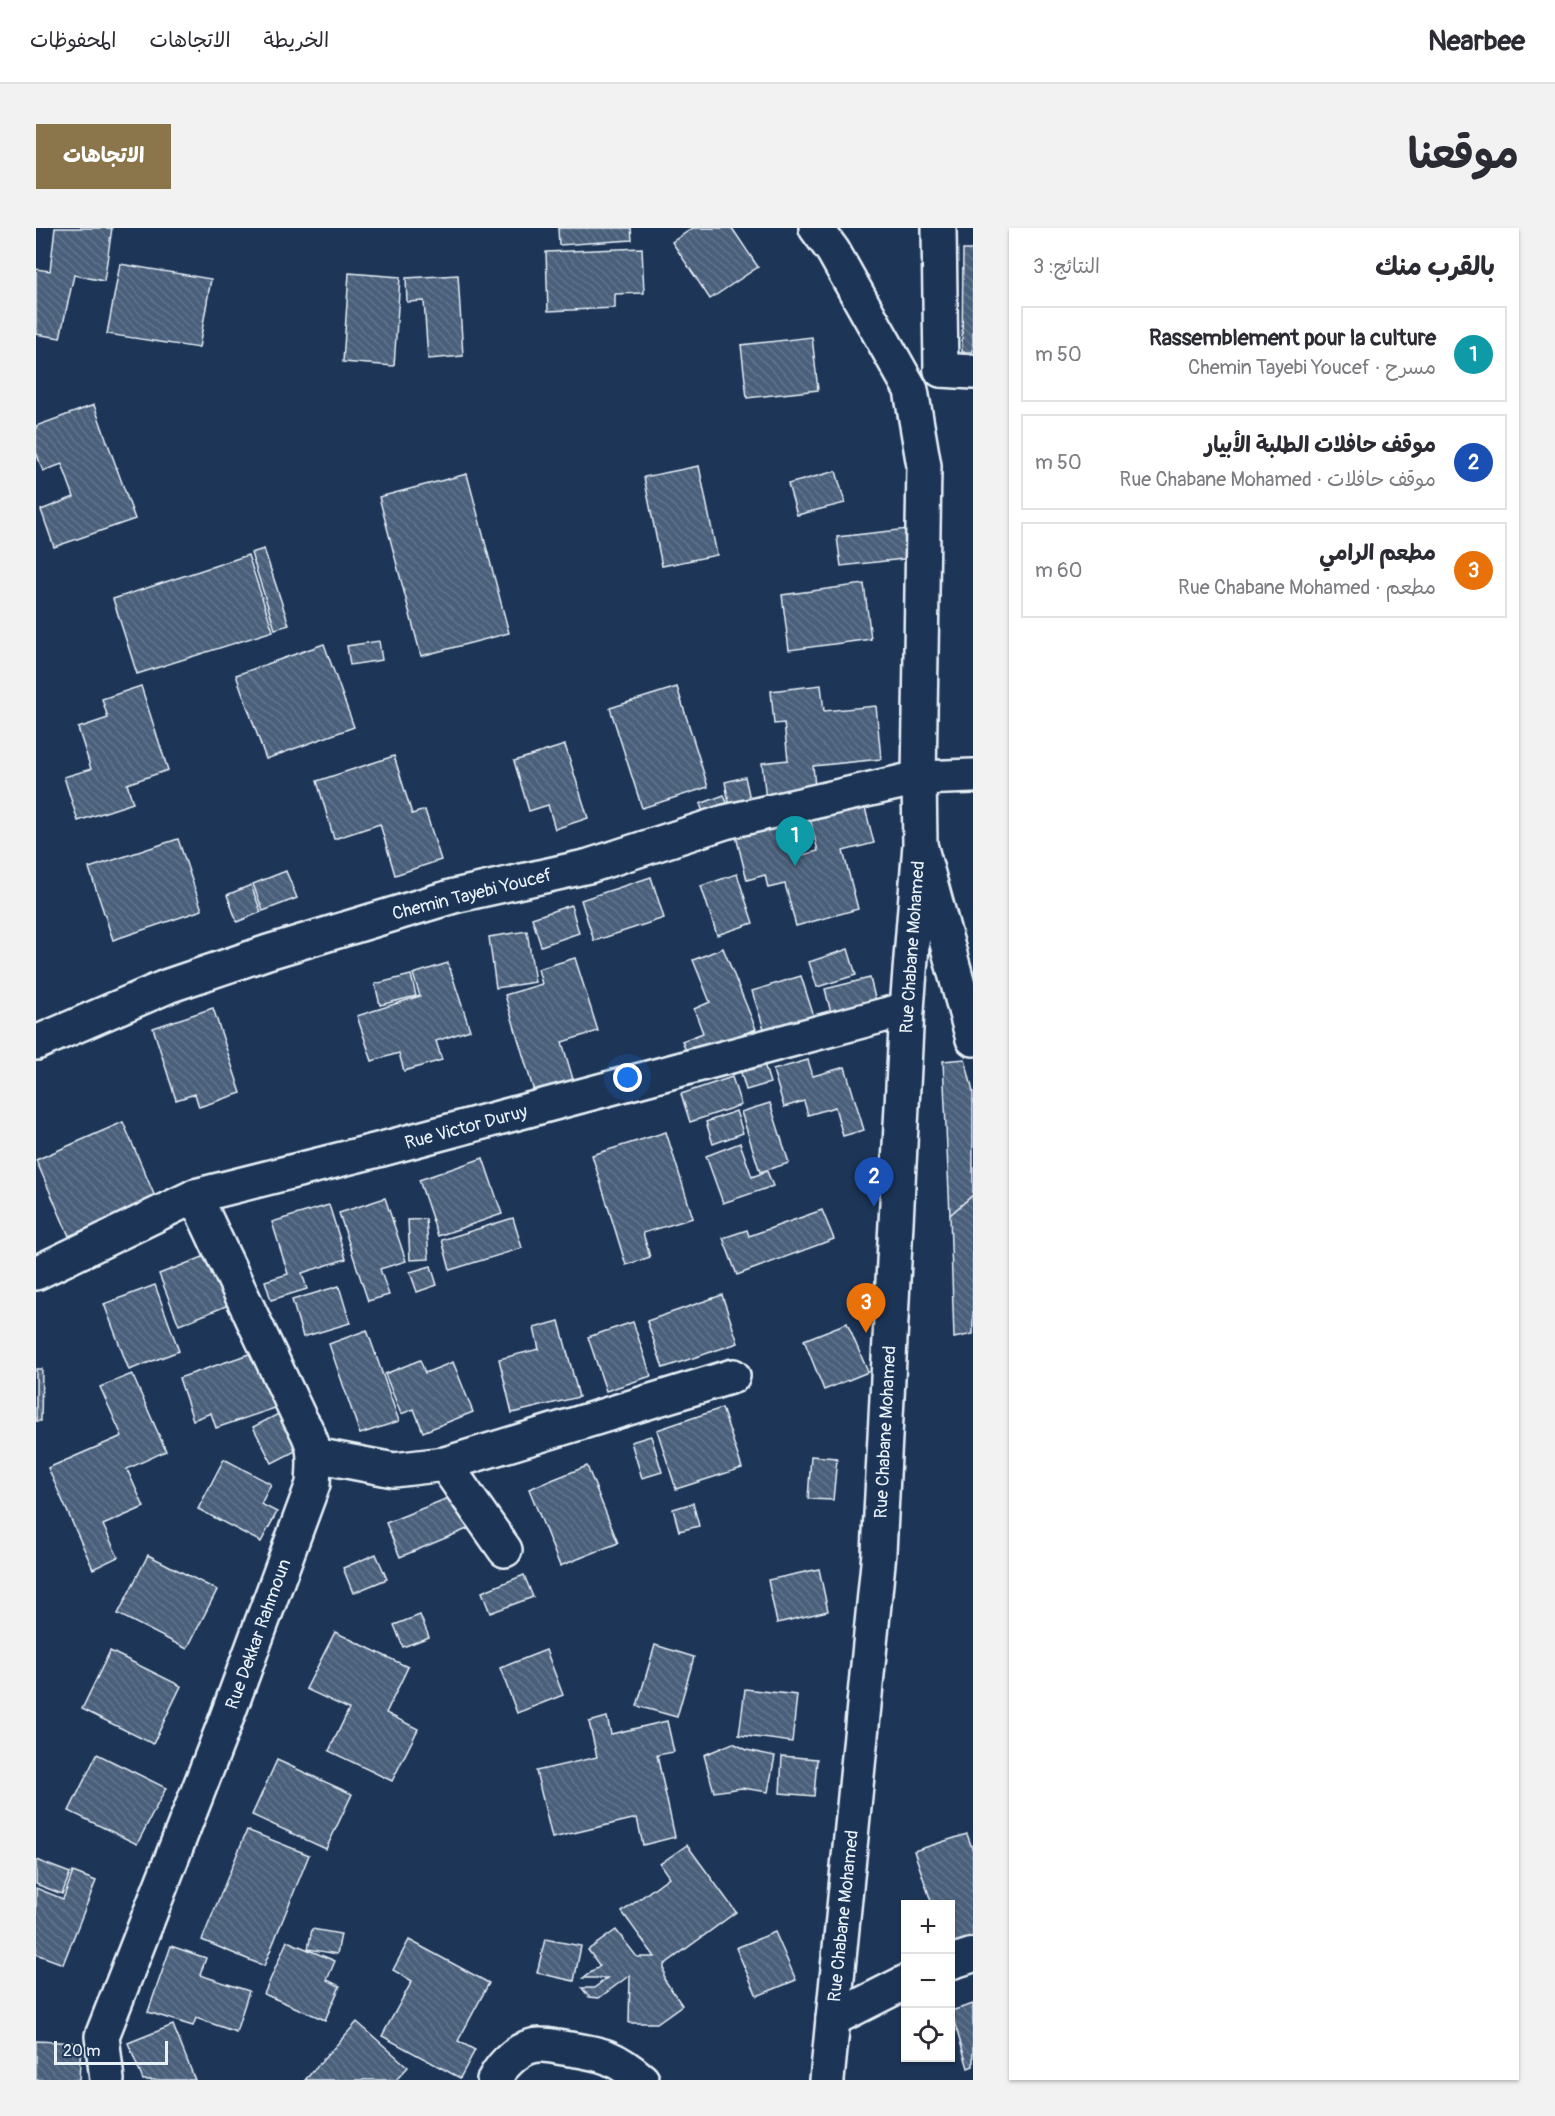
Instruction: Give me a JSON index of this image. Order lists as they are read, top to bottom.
{
  "streets": {
    "street": [
      "Chemin Tayebi Youcef",
      "Rue Chabane Mohamed",
      "Rue Victor Duruy",
      "Rue Dekkar Rahmoun"
    ]
  },
  "crossings": [
    ["Chemin Tayebi Youcef", "Rue Chabane Mohamed"],
    ["Rue Chabane Mohamed", "Rue Victor Duruy"],
    ["Rue Victor Duruy", "Rue Dekkar Rahmoun"]
  ],
  "scale_bar": "20 m",
  "page": {
    "header": "Nearbee",
    "nav": ["الخريطة", "الاتجاهات", "المحفوظات"],
    "title": "موقعنا",
    "buttons": "الاتجاهات",
    "heading": ["بالقرب منك", "النتائج: 3"],
    "list": [
      {
        "mark": "1",
        "name": "Rassemblement pour la culture",
        "note": "مسرح · Chemin Tayebi Youcef",
        "value": "50 m"
      },
      {
        "mark": "2",
        "name": "موقف حافلات الطلبة الأبيار",
        "note": "موقف حافلات · Rue Chabane Mohamed",
        "value": "50 m"
      },
      {
        "mark": "3",
        "name": "مطعم الرامي",
        "note": "مطعم · Rue Chabane Mohamed",
        "value": "60 m"
      }
    ],
    "pins": ["1", "2", "3"],
    "map_buttons": ["+", "−"],
    "scale": "20 m"
  }
}
